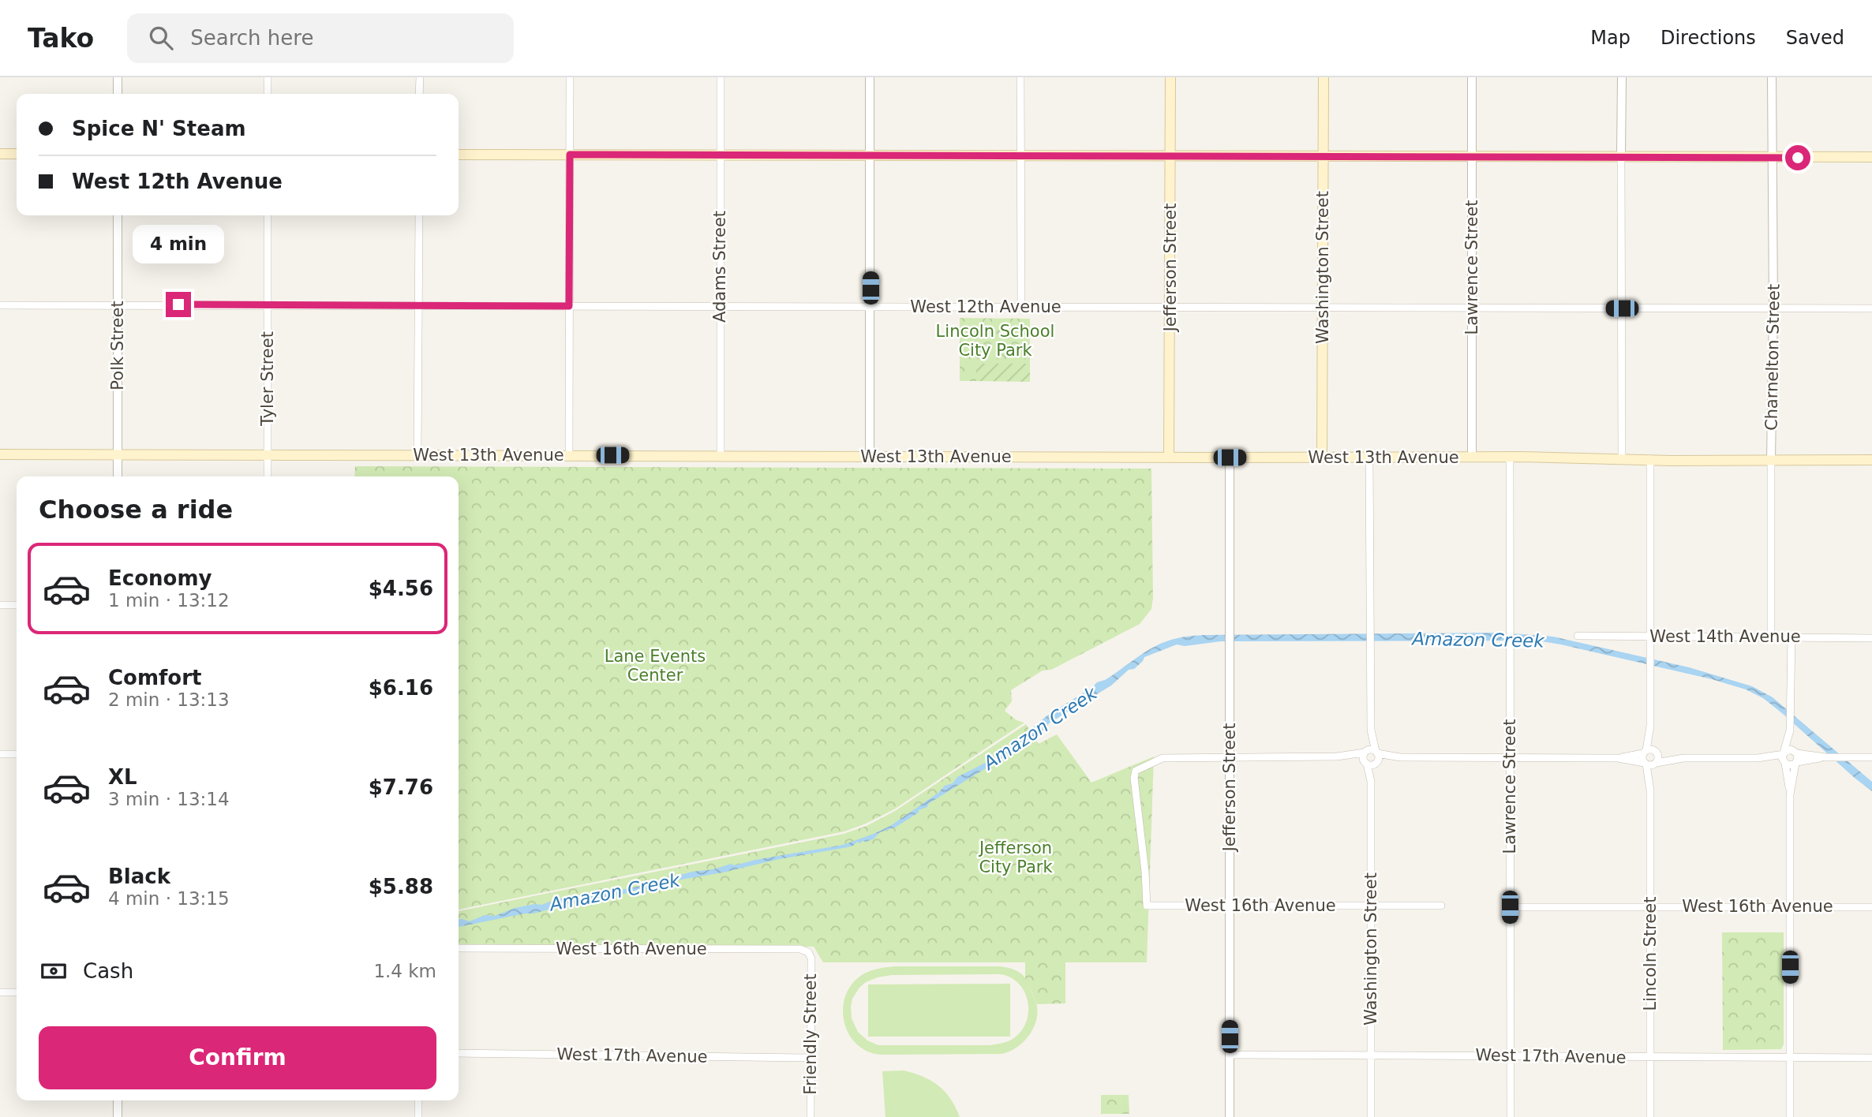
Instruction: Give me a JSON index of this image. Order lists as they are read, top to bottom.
{
  "streets": {
    "main road": ["Jefferson Street", "Washington Street", "West 13th Avenue"],
    "street": [
      "Adams Street",
      "Lawrence Street",
      "West 12th Avenue",
      "Polk Street",
      "Charnelton Street",
      "Tyler Street",
      "West 14th Avenue",
      "West 16th Avenue",
      "Lincoln Street",
      "Friendly Street",
      "West 17th Avenue"
    ]
  },
  "crossings": [
    ["Adams Street", "West 12th Avenue"],
    ["Adams Street", "West 13th Avenue"],
    ["Jefferson Street", "West 12th Avenue"],
    ["Jefferson Street", "West 13th Avenue"],
    ["Jefferson Street", "West 16th Avenue"],
    ["Jefferson Street", "West 17th Avenue"],
    ["Washington Street", "West 12th Avenue"],
    ["Washington Street", "West 13th Avenue"],
    ["Washington Street", "West 16th Avenue"],
    ["Washington Street", "West 17th Avenue"],
    ["Lawrence Street", "West 12th Avenue"],
    ["Lawrence Street", "West 13th Avenue"],
    ["Lawrence Street", "West 16th Avenue"],
    ["Lawrence Street", "West 17th Avenue"],
    ["West 12th Avenue", "Polk Street"],
    ["West 12th Avenue", "Charnelton Street"],
    ["West 12th Avenue", "Tyler Street"],
    ["Polk Street", "West 13th Avenue"],
    ["Charnelton Street", "West 13th Avenue"],
    ["Charnelton Street", "West 14th Avenue"],
    ["Tyler Street", "West 13th Avenue"],
    ["West 16th Avenue", "Lincoln Street"],
    ["West 16th Avenue", "Friendly Street"],
    ["Lincoln Street", "West 17th Avenue"],
    ["Friendly Street", "West 17th Avenue"]
  ],
  "water": ["Amazon Creek"],
  "parks": ["Lincoln School City Park", "Lane Events Center", "Jefferson City Park"],
  "page": {
    "header": "Tako",
    "search": "Search here",
    "nav": ["Map", "Directions", "Saved"],
    "banner": ["Spice N' Steam", "West 12th Avenue"],
    "bubble": "4 min",
    "heading": "Choose a ride",
    "list": [
      {
        "name": "Economy",
        "note": "1 min · 13:12",
        "value": "$4.56"
      },
      {
        "name": "Comfort",
        "note": "2 min · 13:13",
        "value": "$6.16"
      },
      {
        "name": "XL",
        "note": "3 min · 13:14",
        "value": "$7.76"
      },
      {
        "name": "Black",
        "note": "4 min · 13:15",
        "value": "$5.88"
      }
    ],
    "pay": ["Cash", "1.4 km"],
    "buttons": "Confirm"
  }
}
